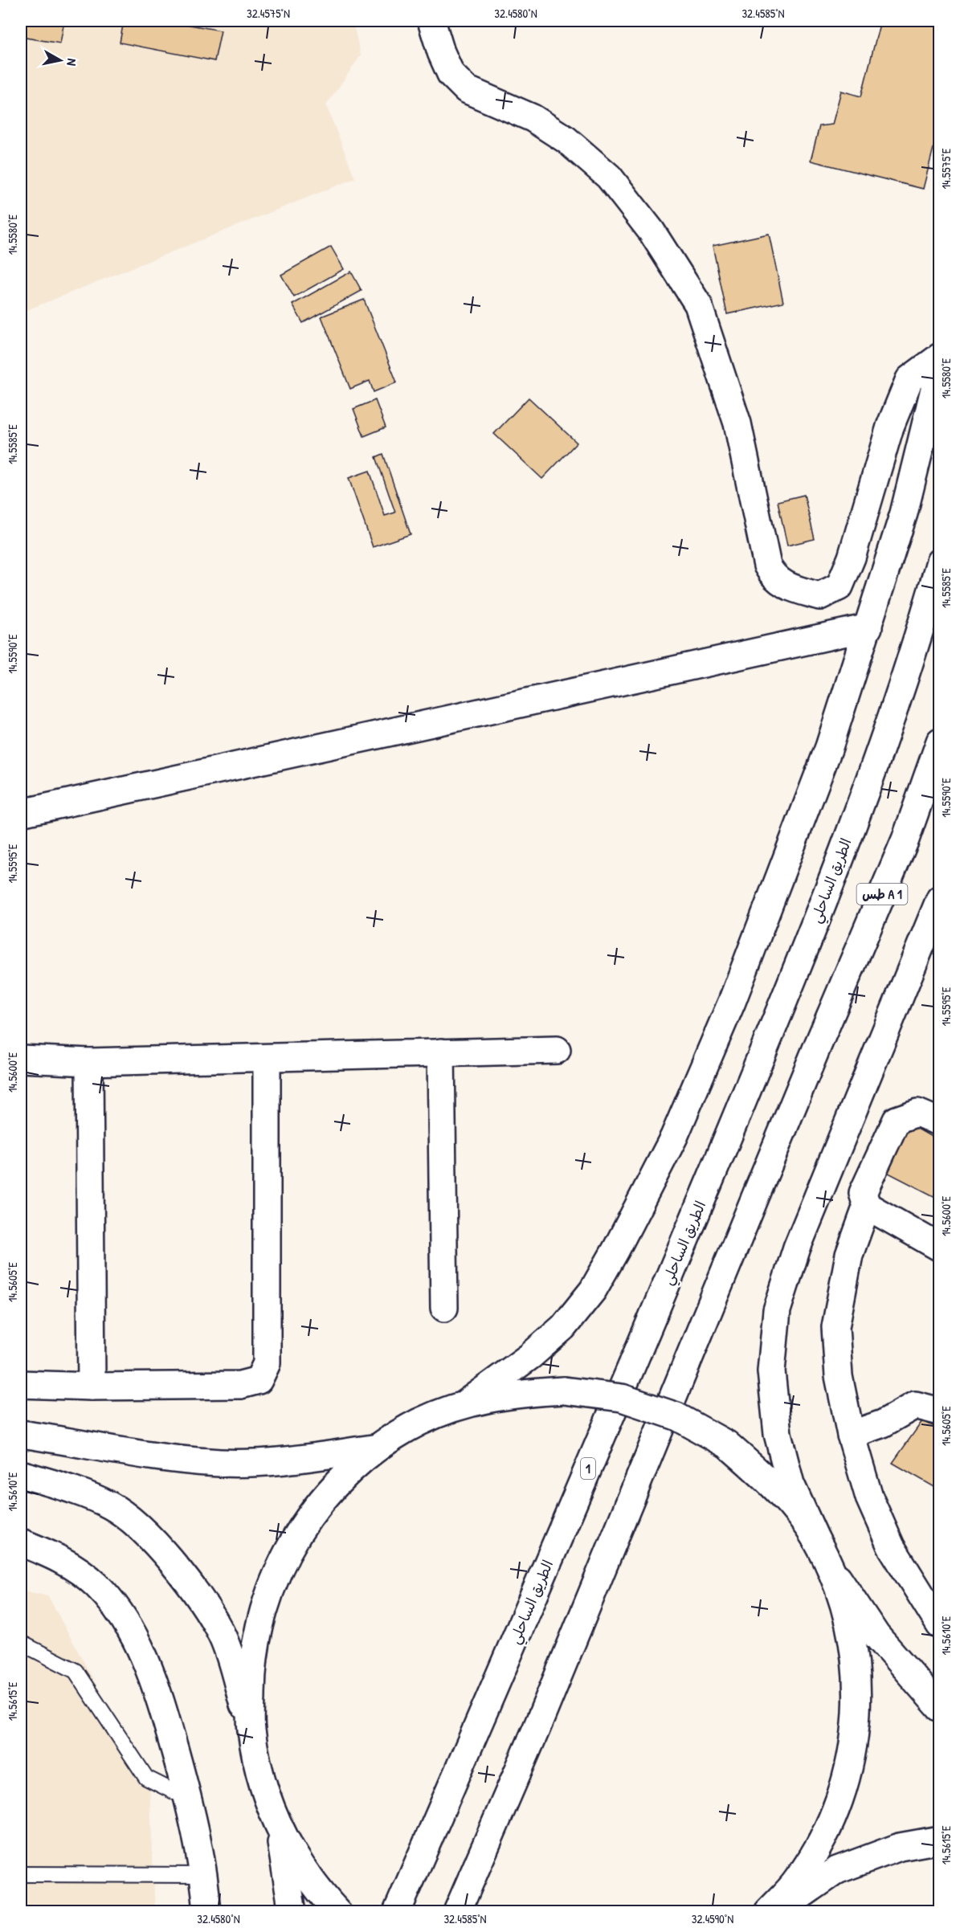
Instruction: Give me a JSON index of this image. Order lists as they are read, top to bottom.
{
  "streets": {
    "main road": ["الطريق الساحلي", "طس A 1", "1"]
  },
  "north": "right",
  "coordinates": [
    "32.4575°N",
    "32.4580°N",
    "32.4585°N",
    "14.5575°E",
    "14.5580°E",
    "14.5585°E",
    "14.5590°E",
    "14.5595°E",
    "14.5600°E",
    "14.5605°E",
    "14.5610°E",
    "14.5615°E",
    "32.4590°N"
  ]
}
